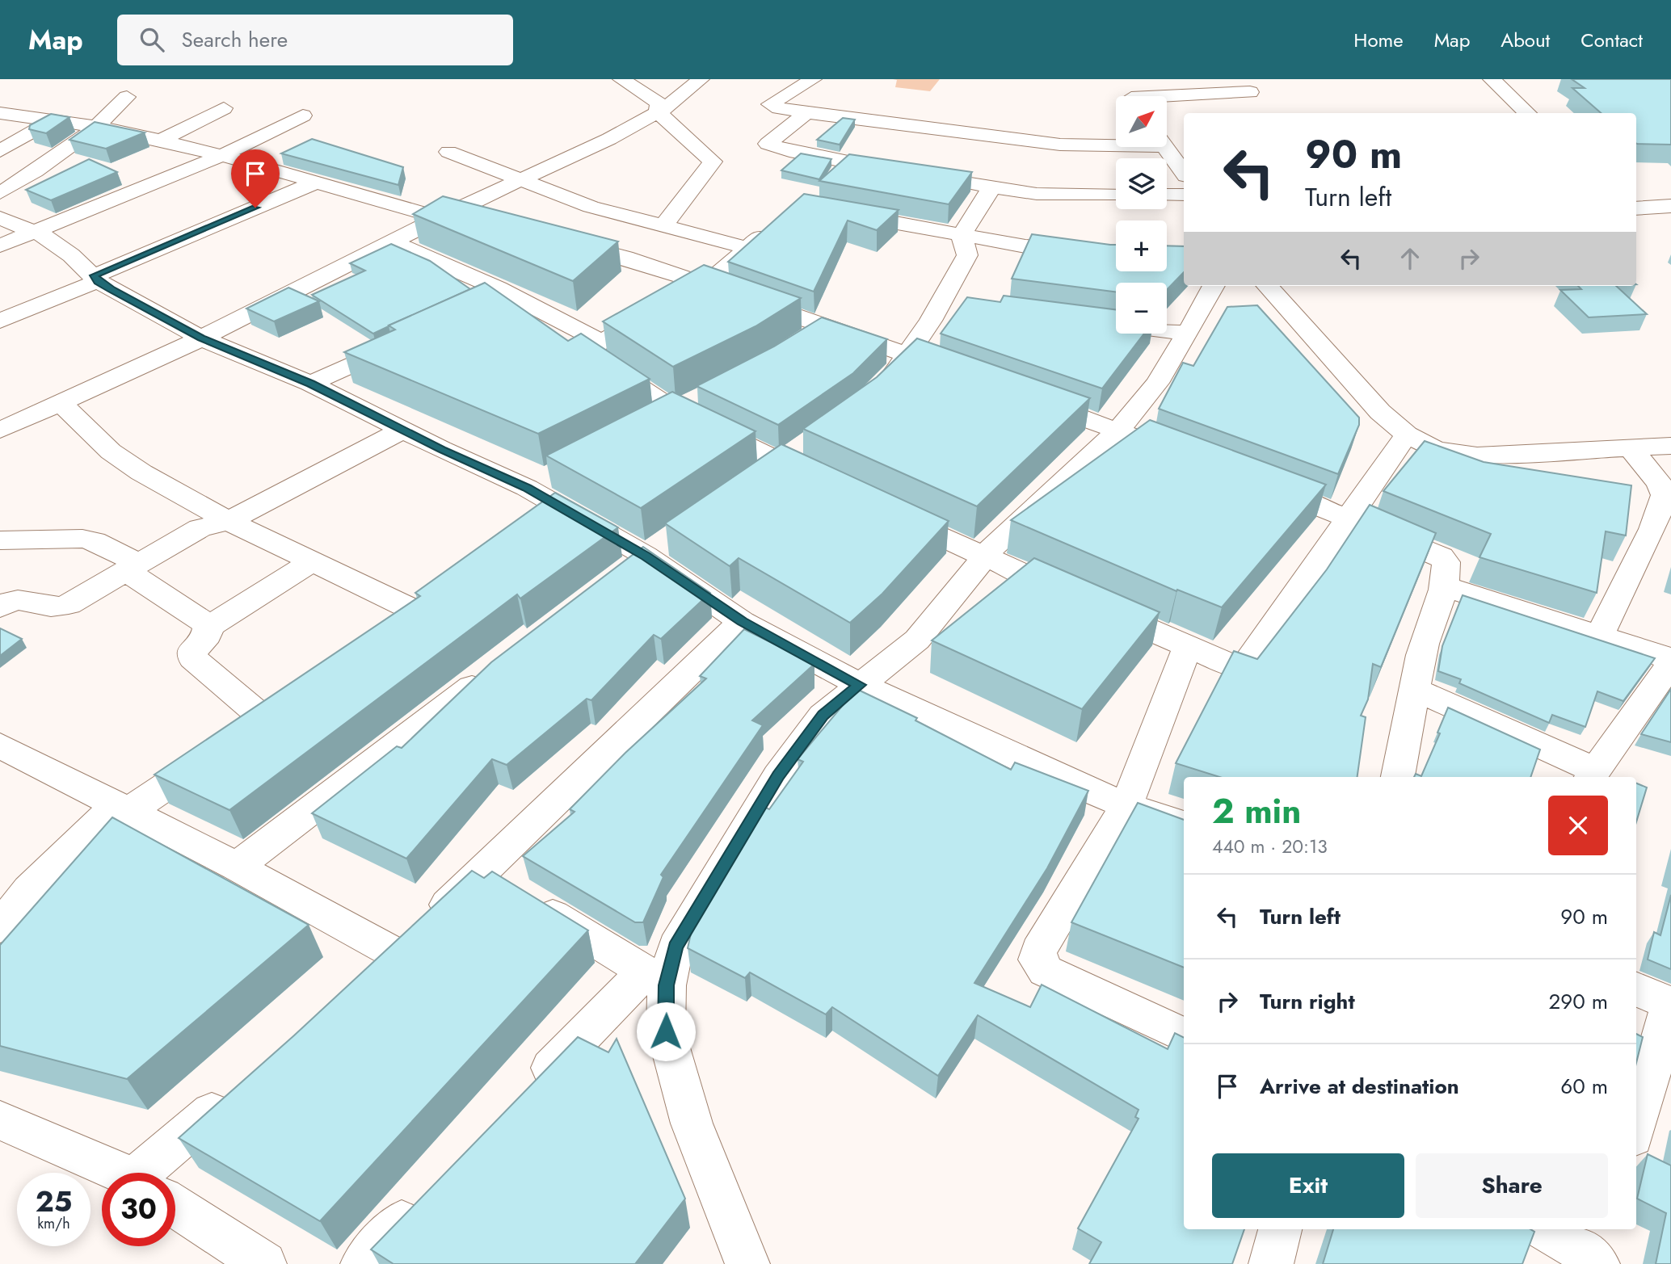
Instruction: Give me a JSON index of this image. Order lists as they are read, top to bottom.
{
  "north": "top right",
  "page": {
    "header": "Map",
    "search": "Search here",
    "nav": [
      "Home",
      "Map",
      "About",
      "Contact"
    ],
    "map_buttons": ["+", "−"],
    "turn": ["90 m", "Turn left"],
    "heading": ["2 min", "440 m · 20:13"],
    "list": [
      {
        "name": "Turn left",
        "value": "90 m"
      },
      {
        "name": "Turn right",
        "value": "290 m"
      },
      {
        "name": "Arrive at destination",
        "value": "60 m"
      }
    ],
    "buttons": ["Exit", "Share"],
    "speed": "25 km/h",
    "limit": "30"
  }
}
